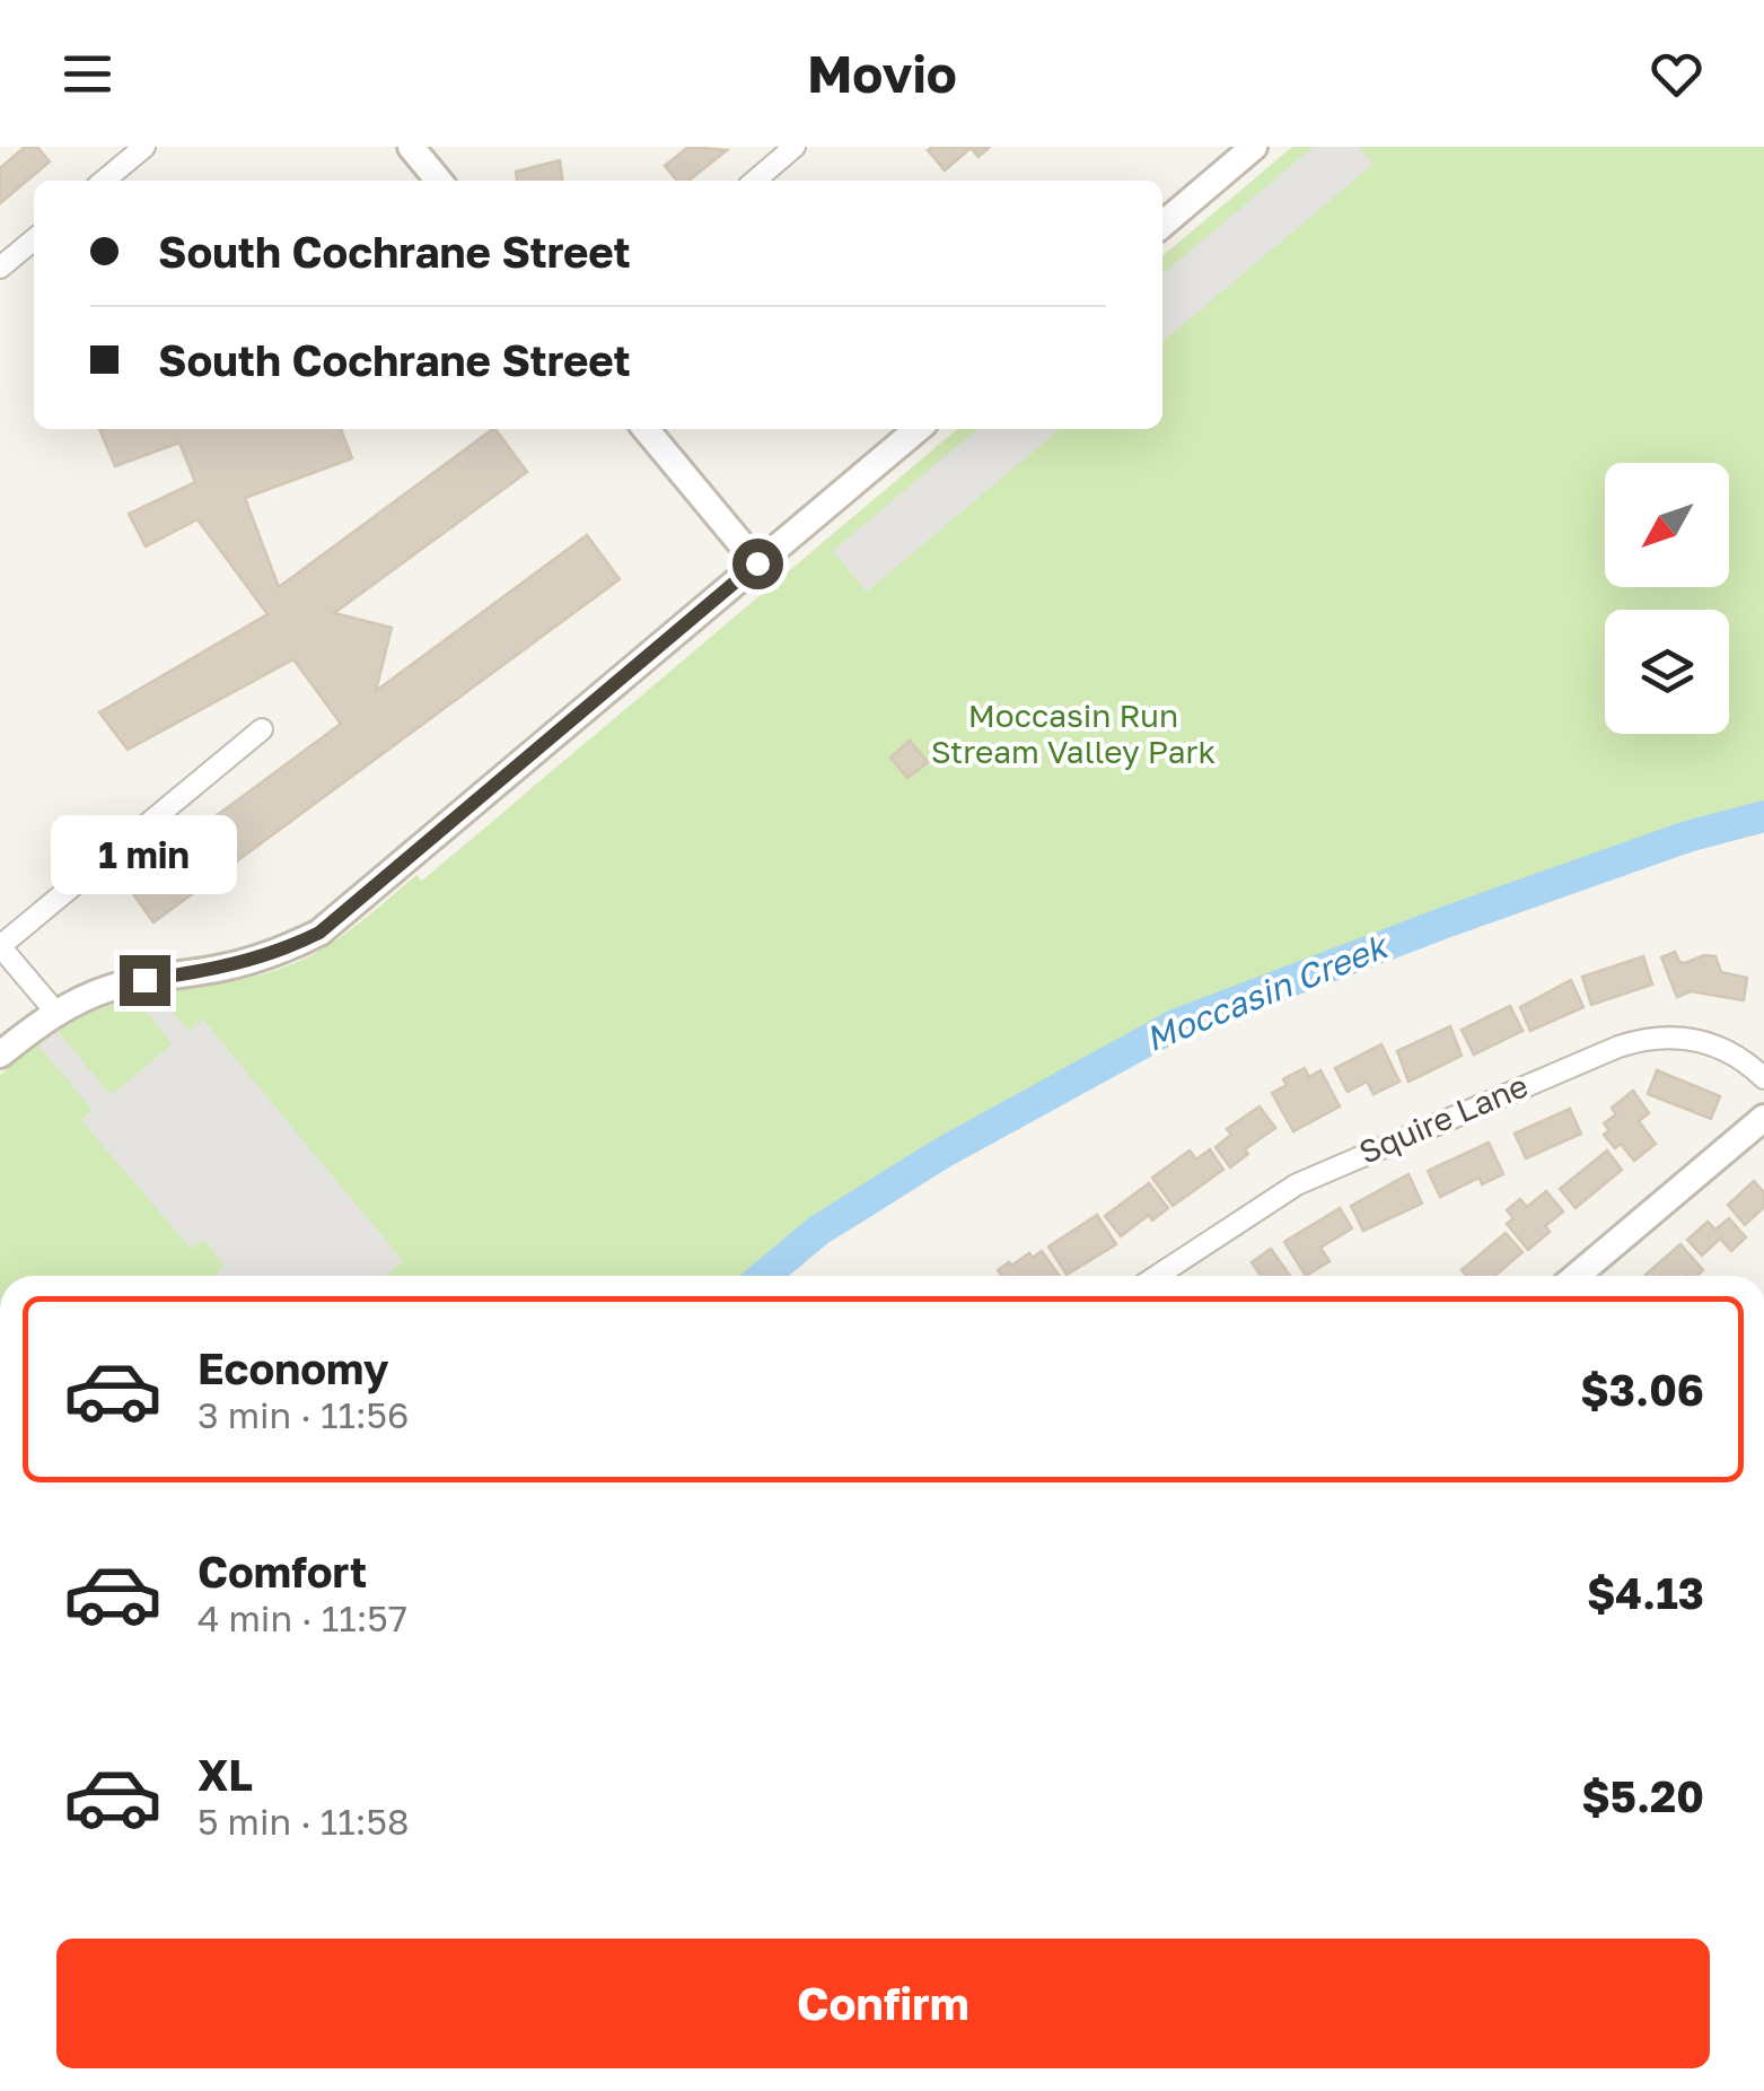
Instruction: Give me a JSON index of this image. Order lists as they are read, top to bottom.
{
  "streets": {
    "street": ["Squire Lane"]
  },
  "water": ["Moccasin Creek"],
  "parks": ["Moccasin Run Stream Valley Park"],
  "north": "bottom left",
  "page": {
    "header": "Movio",
    "banner": ["South Cochrane Street", "South Cochrane Street"],
    "bubble": "1 min",
    "list": [
      {
        "name": "Economy",
        "note": "3 min · 11:56",
        "value": "$3.06"
      },
      {
        "name": "Comfort",
        "note": "4 min · 11:57",
        "value": "$4.13"
      },
      {
        "name": "XL",
        "note": "5 min · 11:58",
        "value": "$5.20"
      }
    ],
    "buttons": "Confirm"
  }
}
